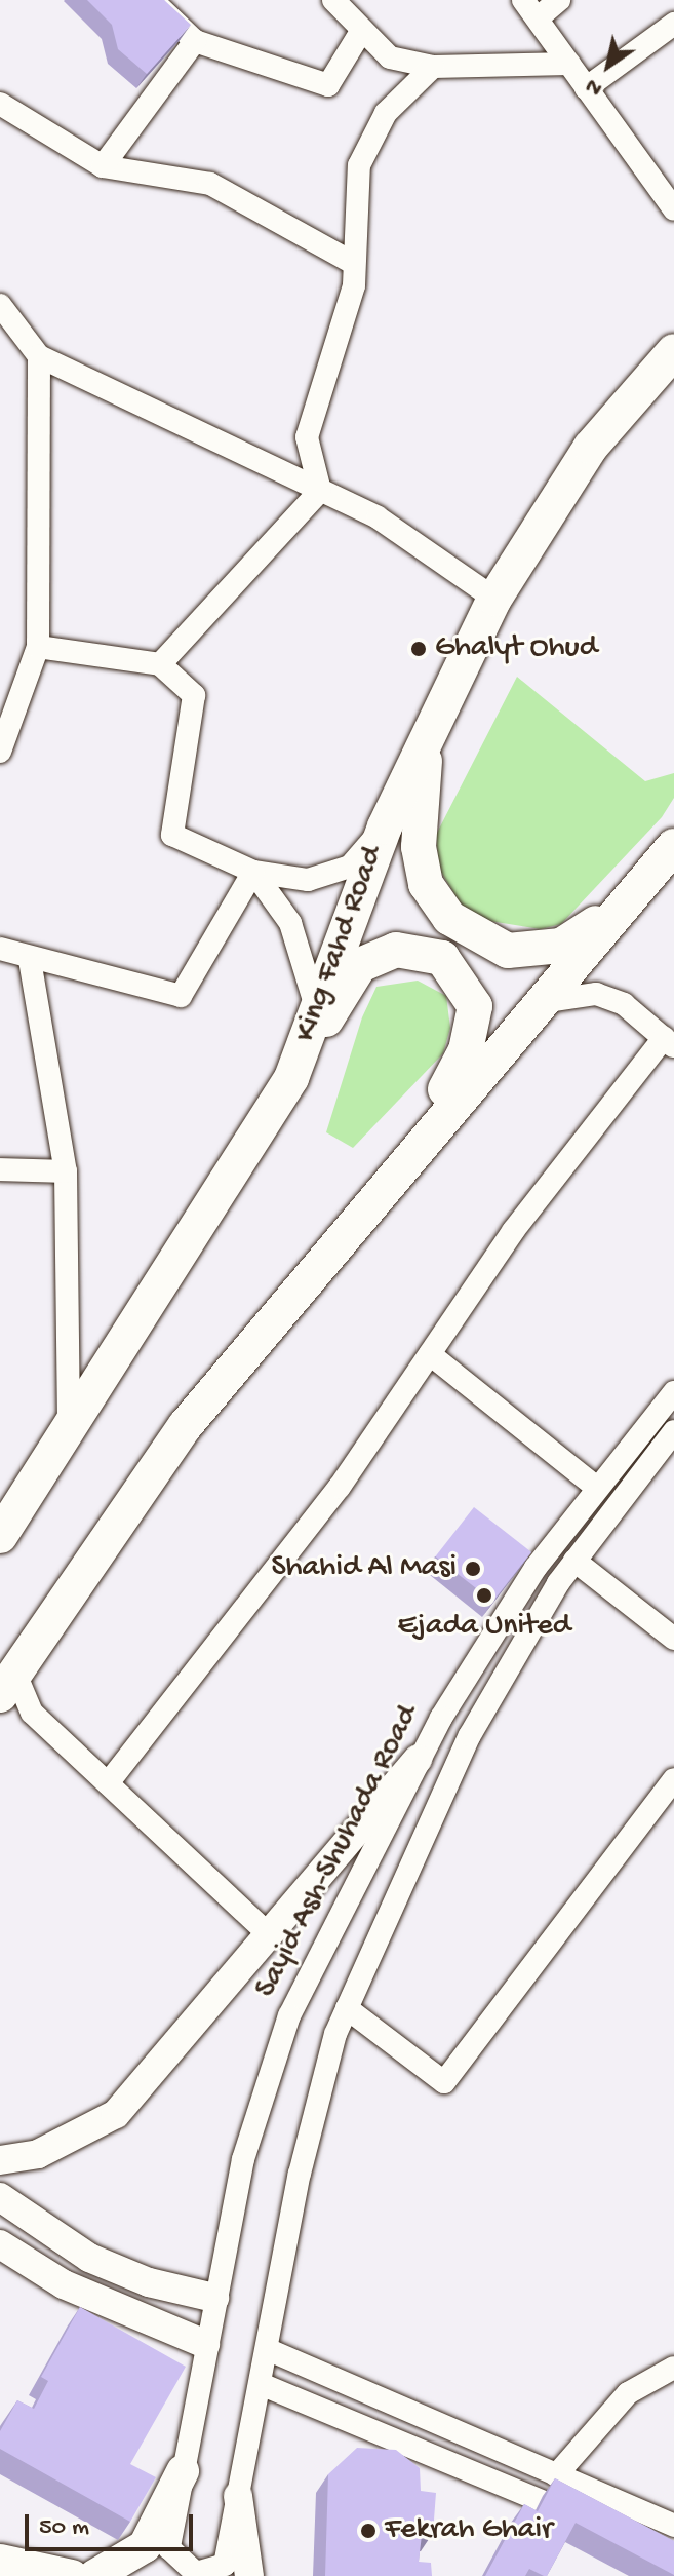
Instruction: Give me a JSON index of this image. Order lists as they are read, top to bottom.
{
  "streets": {
    "main road": ["King Fahd Road"],
    "street": ["Sayid Ash-Shuhada Road"]
  },
  "places": [
    "Ghalyt Ohud",
    "Shahid Al Masi",
    "Ejada United",
    "Fekrah Ghair"
  ],
  "scale_bar": "50 m",
  "north": "bottom left"
}
